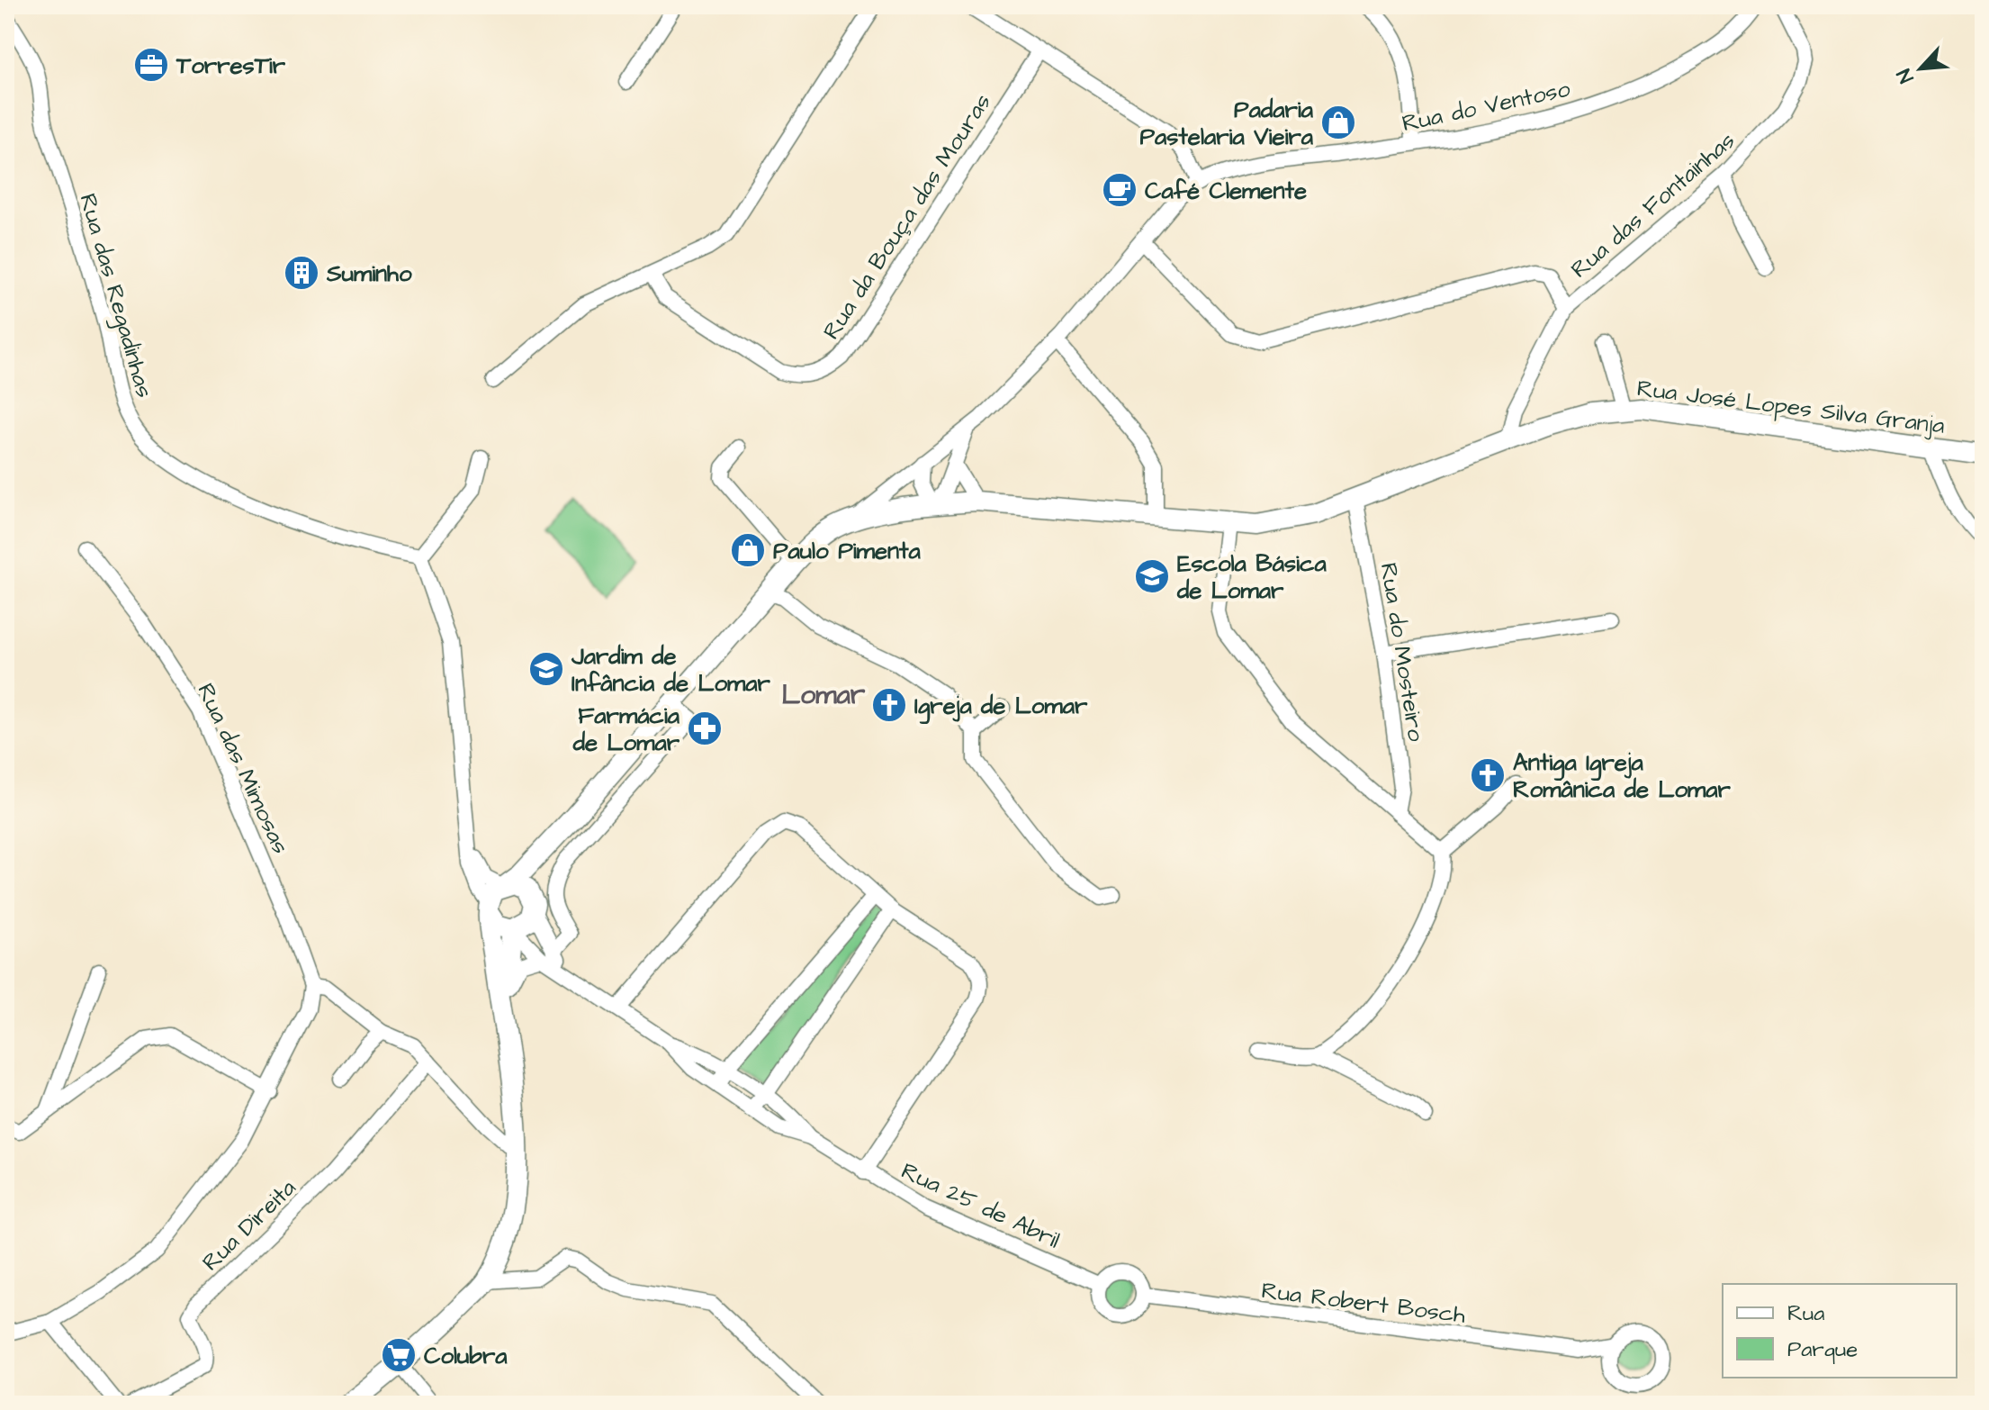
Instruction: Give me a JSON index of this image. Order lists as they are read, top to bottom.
{
  "streets": {
    "main road": ["Rua José Lopes Silva Granja"],
    "street": [
      "Rua do Ventoso",
      "Rua das Fontainhas",
      "Rua da Bouça das Mouras",
      "Rua das Regadinhas",
      "Rua do Mosteiro",
      "Rua das Mimosas",
      "Rua 25 de Abril",
      "Rua Direita",
      "Rua Robert Bosch"
    ]
  },
  "crossings": [
    ["Rua das Fontainhas", "Rua José Lopes Silva Granja"],
    ["Rua José Lopes Silva Granja", "Rua do Mosteiro"],
    ["Rua 25 de Abril", "Rua Robert Bosch"]
  ],
  "districts": ["Lomar"],
  "places": {
    "office": ["TorresTir"],
    "shop": ["Padaria Pastelaria Vieira", "Paulo Pimenta"],
    "cafe": ["Café Clemente"],
    "building": ["Suminho"],
    "school or university": ["Escola Básica de Lomar", "Jardim de Infância de Lomar"],
    "church": ["Igreja de Lomar", "Antiga Igreja Românica de Lomar"],
    "pharmacy": ["Farmácia de Lomar"],
    "supermarket": ["Colubra"]
  },
  "legend": ["Rua", "Parque"],
  "north": "bottom left"
}
